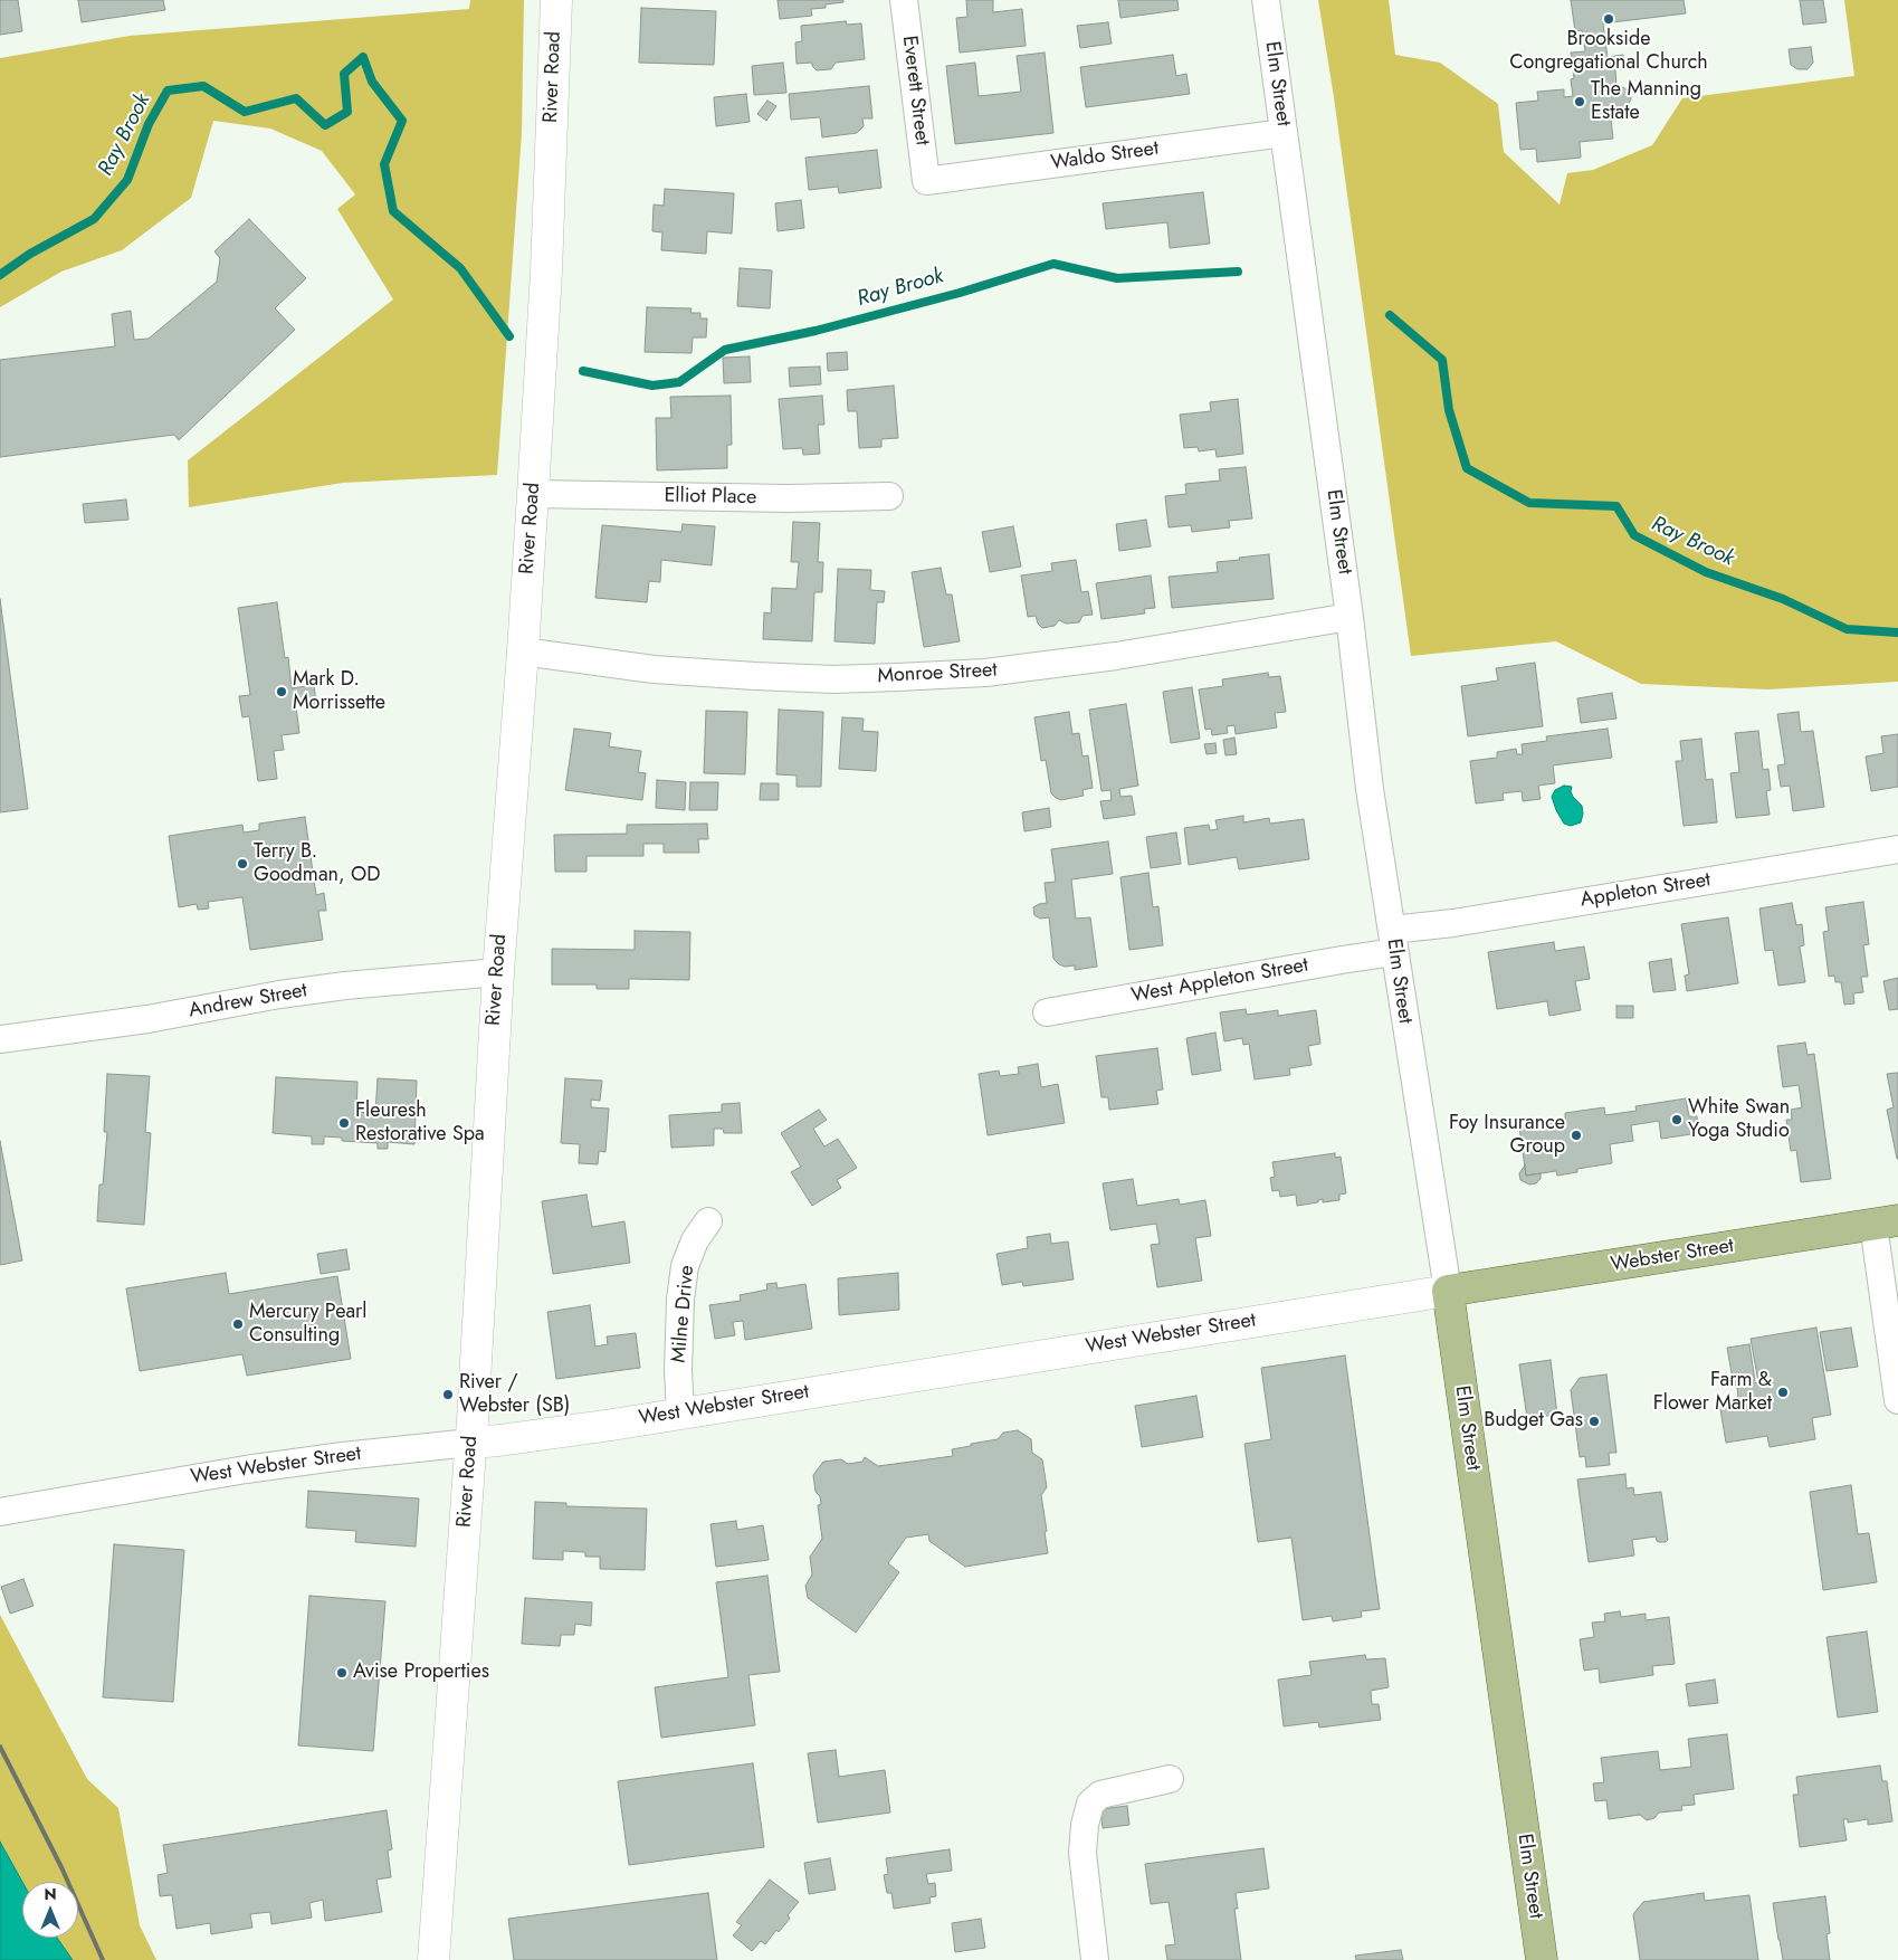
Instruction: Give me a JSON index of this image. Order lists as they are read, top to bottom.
{
  "streets": {
    "main road": ["Elm Street", "Webster Street"],
    "street": [
      "River Road",
      "Everett Street",
      "Waldo Street",
      "Elliot Place",
      "Monroe Street",
      "Appleton Street",
      "West Appleton Street",
      "Andrew Street",
      "Milne Drive",
      "West Webster Street"
    ]
  },
  "crossings": [
    ["River Road", "Elliot Place"],
    ["River Road", "Monroe Street"],
    ["River Road", "Andrew Street"],
    ["River Road", "West Webster Street"],
    ["Elm Street", "Waldo Street"],
    ["Elm Street", "Monroe Street"],
    ["Elm Street", "Appleton Street"],
    ["Elm Street", "West Appleton Street"],
    ["Elm Street", "Webster Street"],
    ["Elm Street", "West Webster Street"],
    ["Everett Street", "Waldo Street"],
    ["Appleton Street", "West Appleton Street"],
    ["Webster Street", "West Webster Street"],
    ["Milne Drive", "West Webster Street"]
  ],
  "water": ["Ray Brook"],
  "places": [
    "Brookside Congregational Church",
    "The Manning Estate",
    "Mark D. Morrissette",
    "Terry B. Goodman, OD",
    "White Swan Yoga Studio",
    "Fleuresh Restorative Spa",
    "Foy Insurance Group",
    "Mercury Pearl Consulting",
    "Farm & Flower Market",
    "River / Webster (SB)",
    "Budget Gas",
    "Avise Properties"
  ],
  "north": "top"
}
